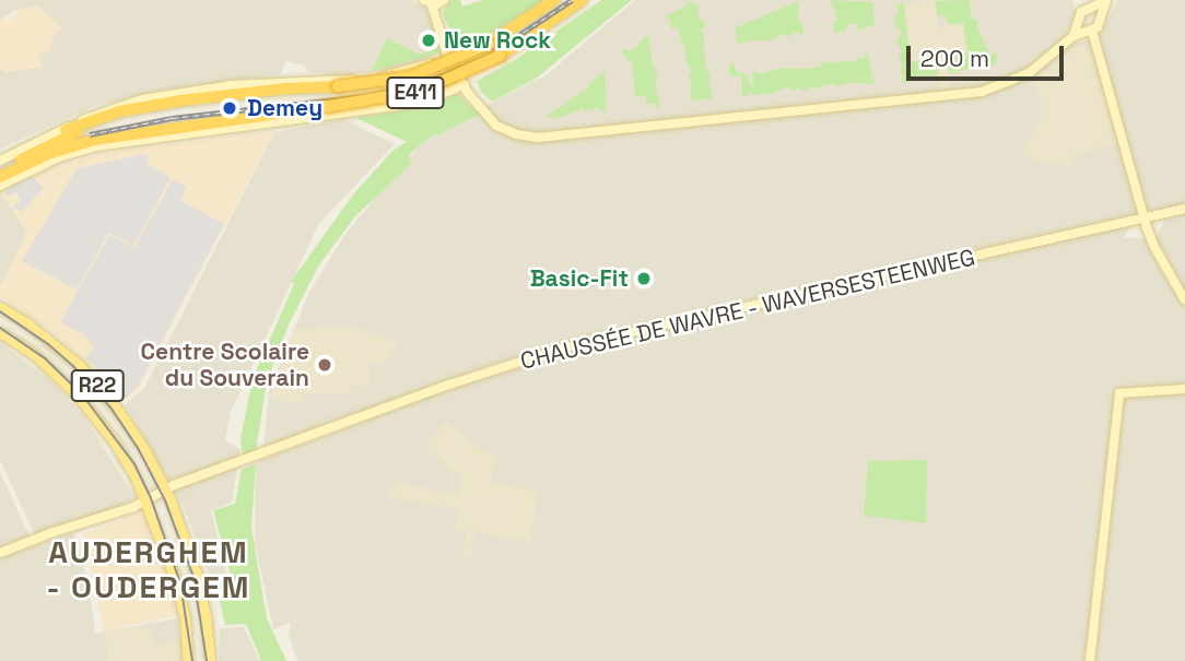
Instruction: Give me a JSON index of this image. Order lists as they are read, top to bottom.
{
  "streets": {
    "highway": ["E411"],
    "main road": ["R22"],
    "street": ["CHAUSSÉE DE WAVRE - WAVERSESTEENWEG"]
  },
  "crossings": [
    ["CHAUSSÉE DE WAVRE - WAVERSESTEENWEG", "R22"]
  ],
  "districts": ["AUDERGHEM - OUDERGEM"],
  "places": [
    "New Rock",
    "Demey",
    "Basic-Fit",
    "Centre Scolaire du Souverain"
  ],
  "scale_bar": "200 m"
}
